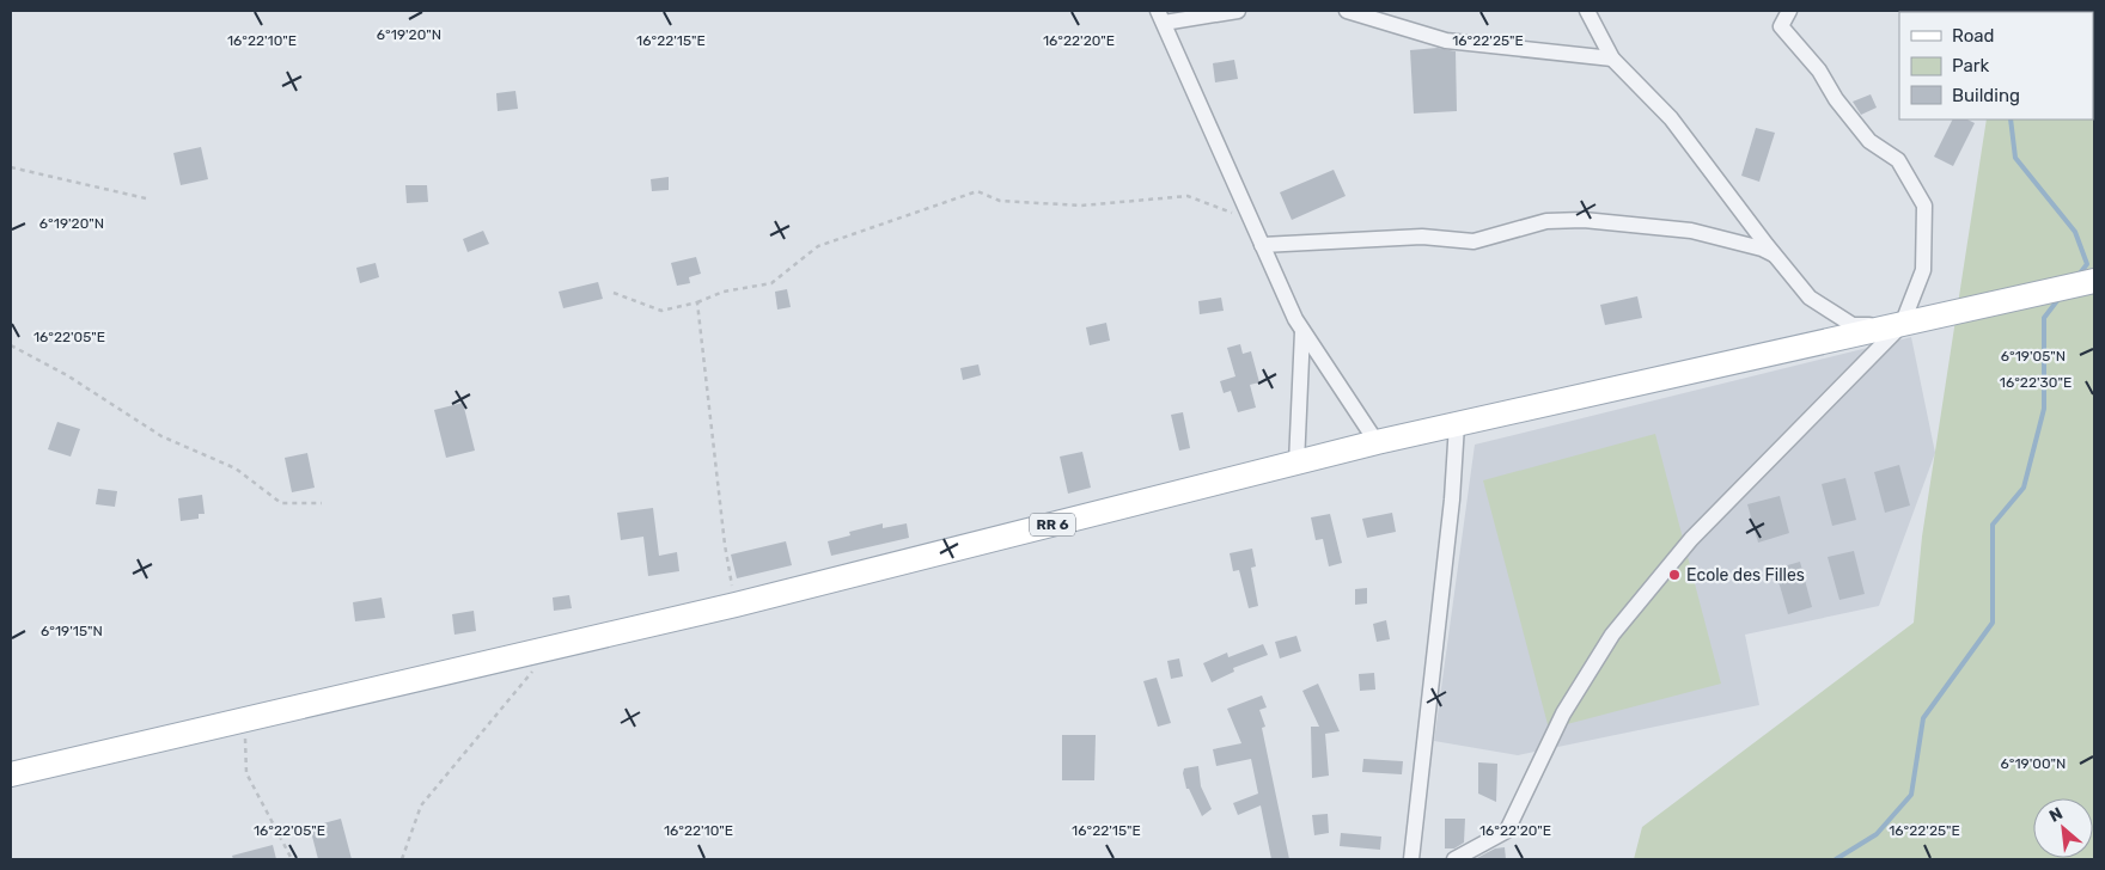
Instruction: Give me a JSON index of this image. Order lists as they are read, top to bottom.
{
  "streets": {
    "main road": ["RR 6"]
  },
  "places": ["Ecole des Filles"],
  "legend": ["Road", "Park", "Building"],
  "north": "top left",
  "coordinates": [
    "6°19'20\"N",
    "16°22'15\"E",
    "16°22'10\"E",
    "16°22'20\"E",
    "16°22'25\"E",
    "16°22'05\"E",
    "6°19'05\"N",
    "16°22'30\"E",
    "6°19'15\"N",
    "6°19'00\"N"
  ]
}
